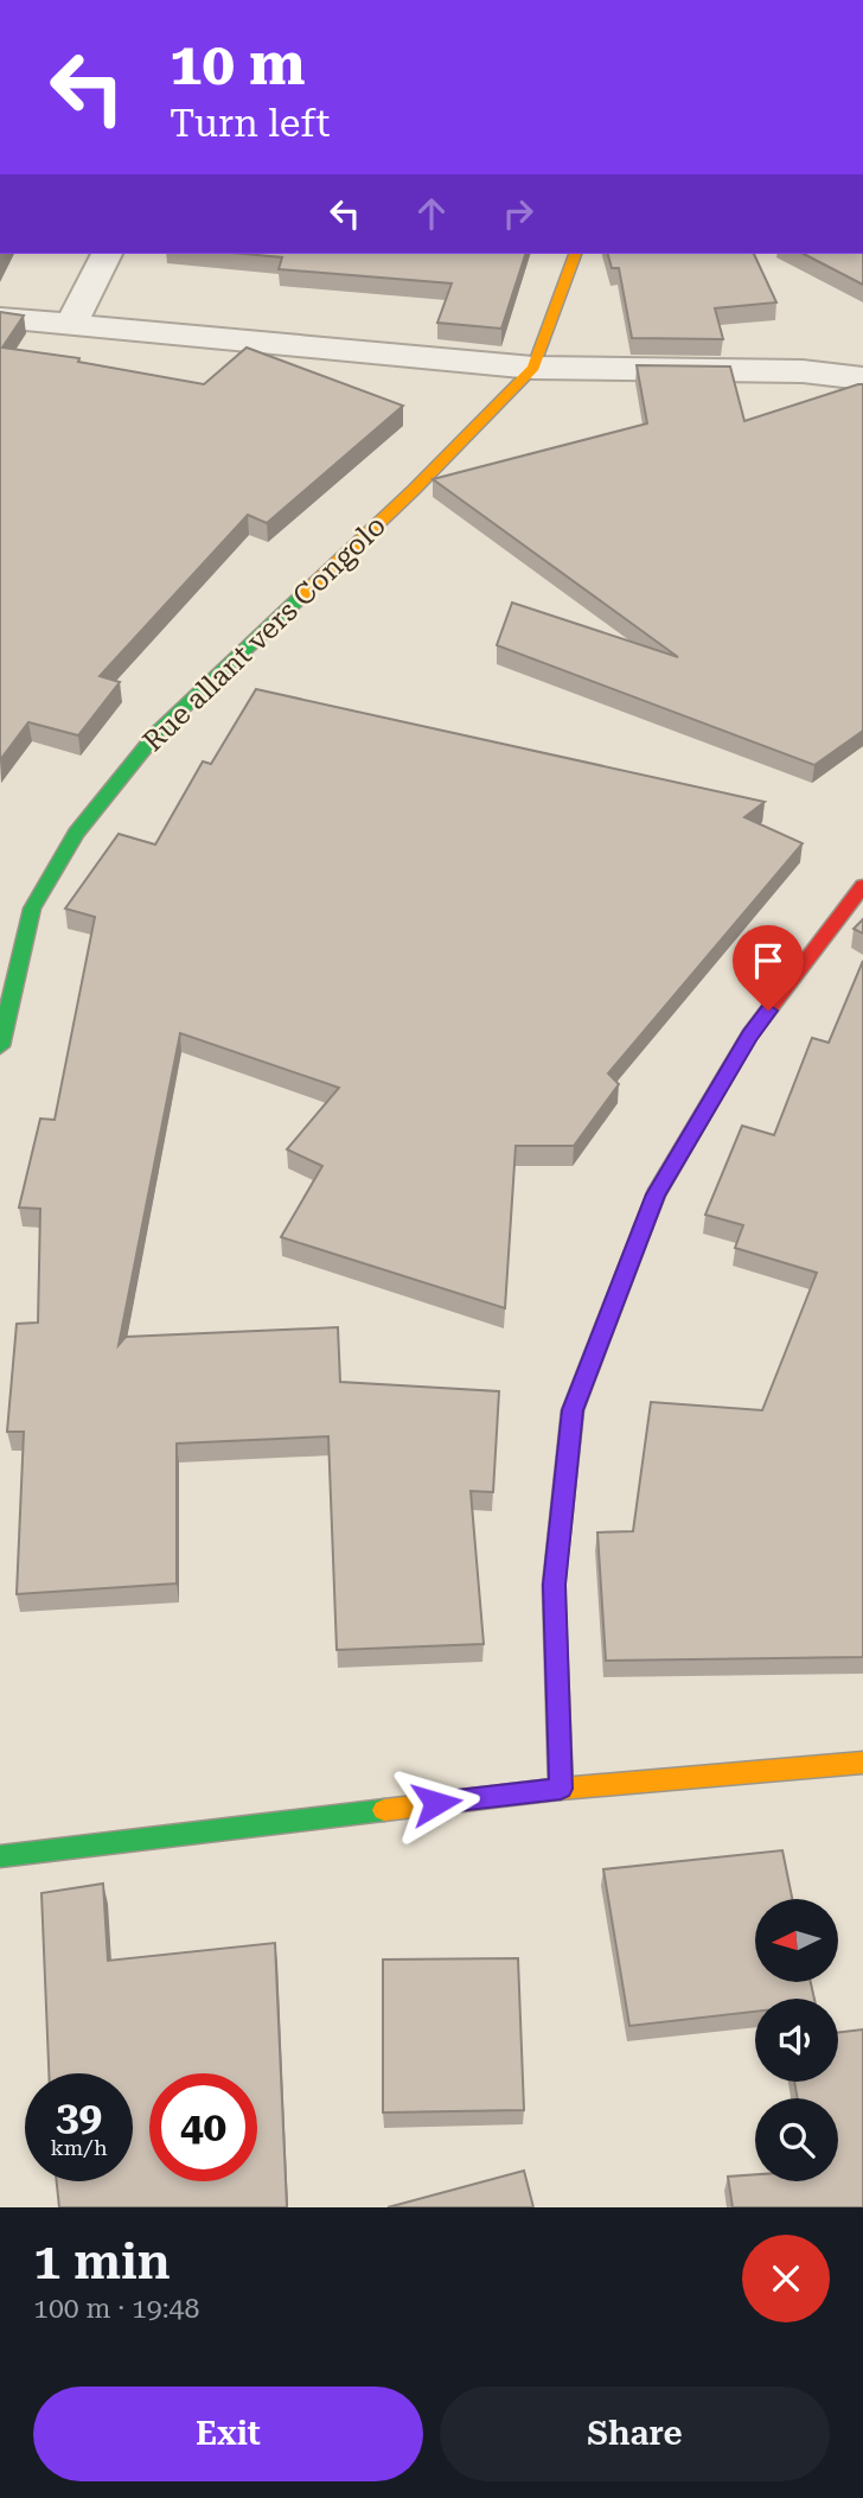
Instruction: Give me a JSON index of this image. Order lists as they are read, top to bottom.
{
  "streets": {
    "street": ["Rue allant vers Congolo"]
  },
  "north": "left",
  "page": {
    "turn": ["10 m", "Turn left"],
    "speed": "39 km/h",
    "limit": "40",
    "heading": ["1 min", "100 m · 19:48"],
    "buttons": ["Exit", "Share"]
  }
}
